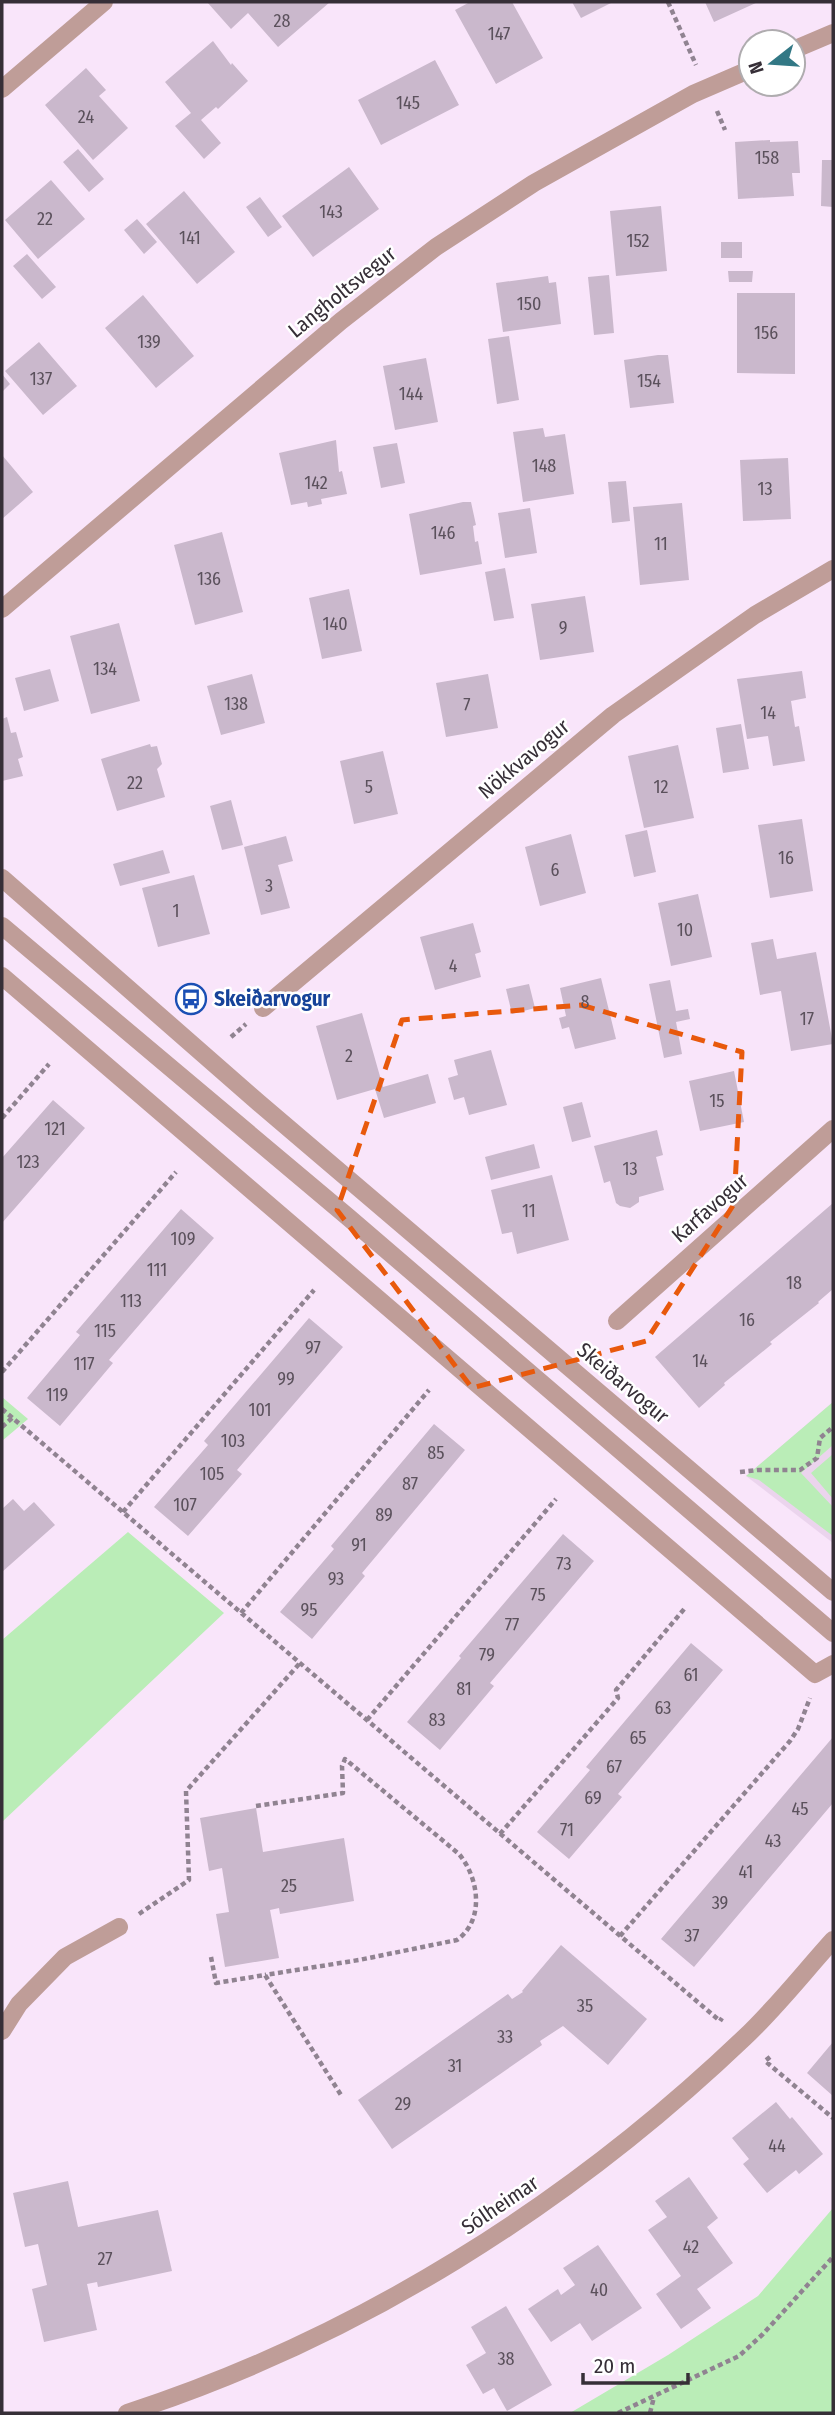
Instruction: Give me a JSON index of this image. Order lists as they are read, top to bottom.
{
  "streets": {
    "street": [
      "Langholtsvegur",
      "Nökkvavogur",
      "Karfavogur",
      "Skeiðarvogur",
      "Sólheimar"
    ]
  },
  "places": {
    "bus stop": ["Skeiðarvogur"]
  },
  "house_numbers": [
    "28",
    "147",
    "145",
    "24",
    "158",
    "143",
    "22",
    "141",
    "152",
    "150",
    "156",
    "139",
    "137",
    "154",
    "144",
    "148",
    "142",
    "13",
    "146",
    "11",
    "136",
    "140",
    "9",
    "134",
    "138",
    "7",
    "14",
    "22",
    "5",
    "12",
    "16",
    "6",
    "3",
    "1",
    "10",
    "4",
    "8",
    "17",
    "2",
    "15",
    "121",
    "123",
    "13",
    "11",
    "109",
    "111",
    "18",
    "113",
    "16",
    "115",
    "97",
    "14",
    "117",
    "99",
    "119",
    "101",
    "103",
    "85",
    "105",
    "87",
    "107",
    "89",
    "91",
    "73",
    "93",
    "75",
    "95",
    "77",
    "79",
    "61",
    "81",
    "63",
    "83",
    "65",
    "67",
    "69",
    "45",
    "71",
    "43",
    "41",
    "25",
    "39",
    "37",
    "35",
    "33",
    "31",
    "29",
    "44",
    "42",
    "27",
    "40",
    "38"
  ],
  "scale_bar": "20 m",
  "north": "left"
}
